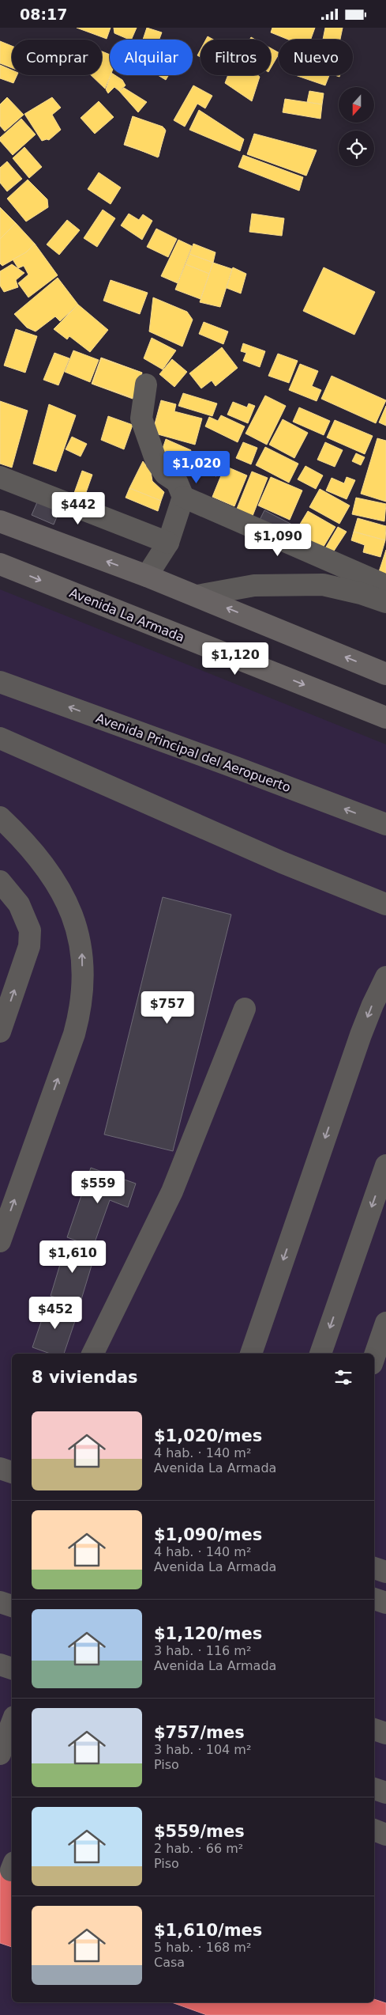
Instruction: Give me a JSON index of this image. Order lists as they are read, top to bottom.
{
  "streets": {
    "main road": ["Avenida La Armada"],
    "street": ["Avenida Principal del Aeropuerto"]
  },
  "north": "bottom",
  "page": {
    "status": "08:17",
    "chip": [
      "Comprar",
      "Alquilar",
      "Filtros",
      "Nuevo"
    ],
    "price": [
      "$1,020",
      "$442",
      "$1,090",
      "$1,120",
      "$757",
      "$559",
      "$1,610",
      "$452"
    ],
    "heading": "8 viviendas",
    "list": [
      {
        "name": "$1,020/mes",
        "note": "4 hab. · 140 m² · Avenida La Armada"
      },
      {
        "name": "$1,090/mes",
        "note": "4 hab. · 140 m² · Avenida La Armada"
      },
      {
        "name": "$1,120/mes",
        "note": "3 hab. · 116 m² · Avenida La Armada"
      },
      {
        "name": "$757/mes",
        "note": "3 hab. · 104 m² · Piso"
      },
      {
        "name": "$559/mes",
        "note": "2 hab. · 66 m² · Piso"
      },
      {
        "name": "$1,610/mes",
        "note": "5 hab. · 168 m² · Casa"
      }
    ]
  }
}
